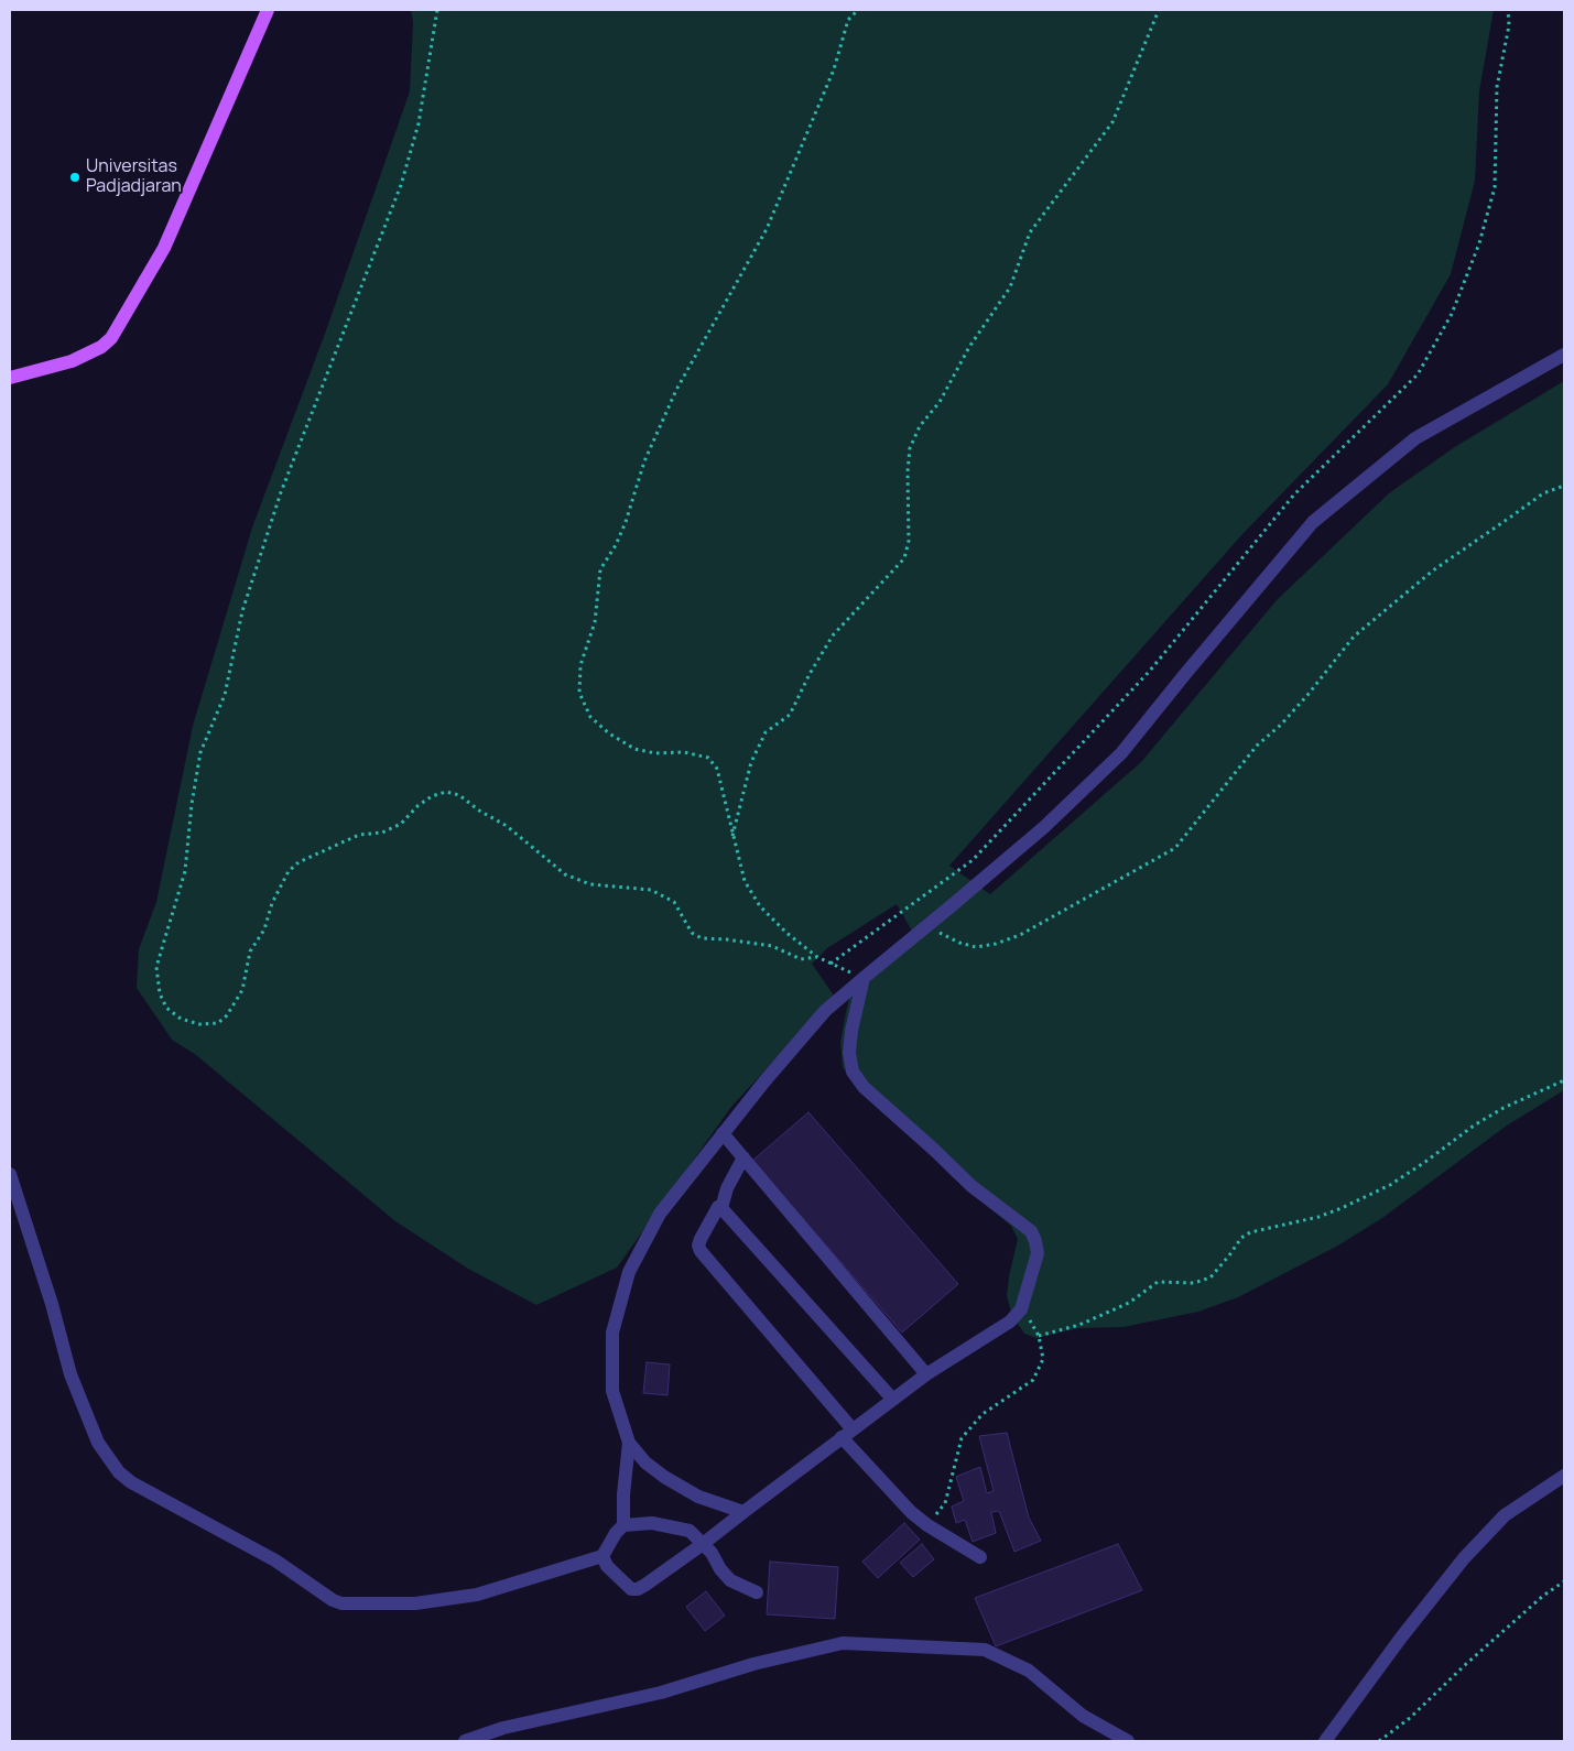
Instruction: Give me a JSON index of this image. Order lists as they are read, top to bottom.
{
  "places": ["Universitas Padjadjaran"]
}
